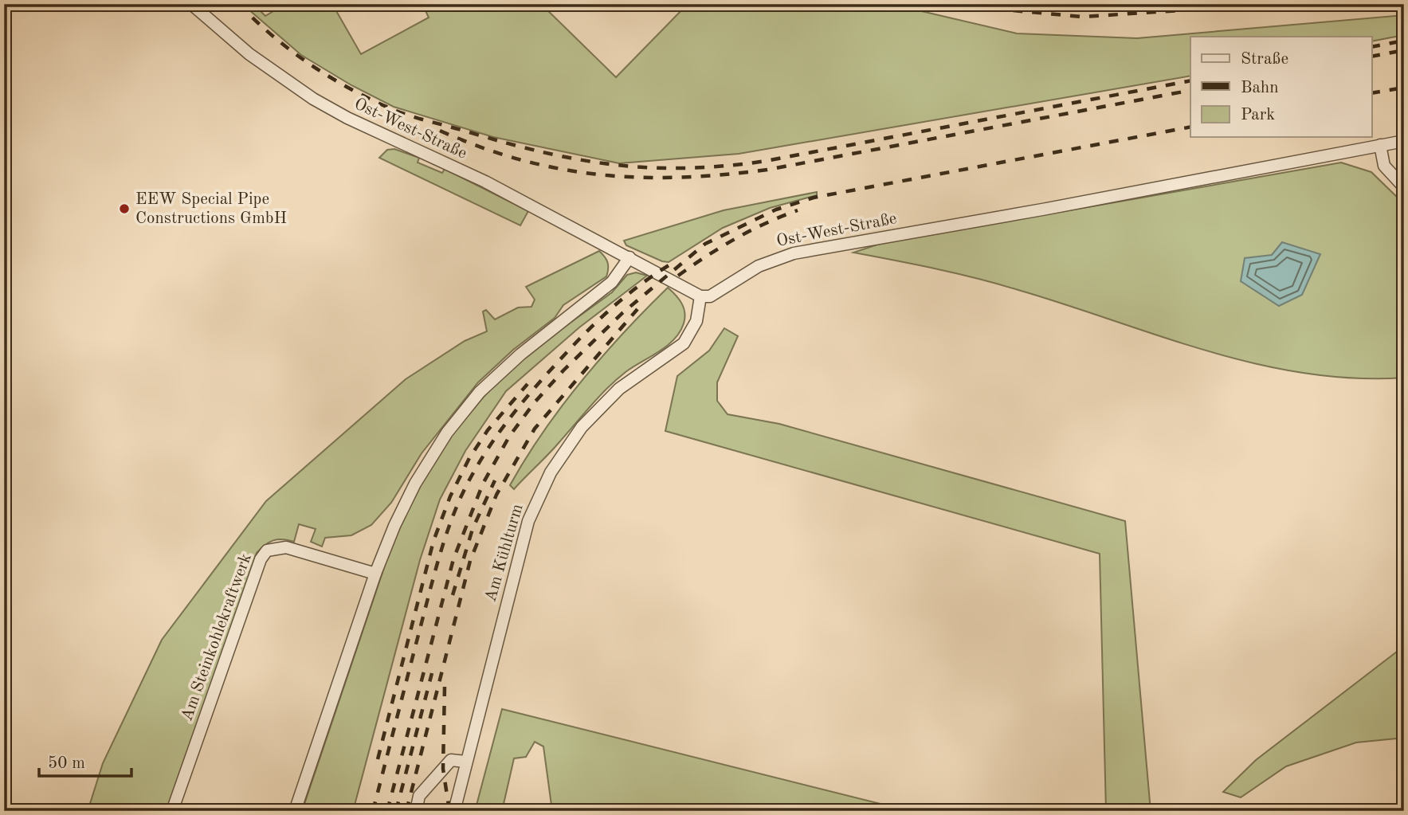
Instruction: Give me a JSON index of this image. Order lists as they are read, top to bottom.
{
  "streets": {
    "street": ["Ost-West-Straße", "Am Kühlturm", "Am Steinkohlekraftwerk"]
  },
  "crossings": [
    ["Ost-West-Straße", "Am Kühlturm"]
  ],
  "places": ["EEW Special Pipe Constructions GmbH"],
  "legend": ["Straße", "Bahn", "Park"],
  "scale_bar": "50 m"
}
